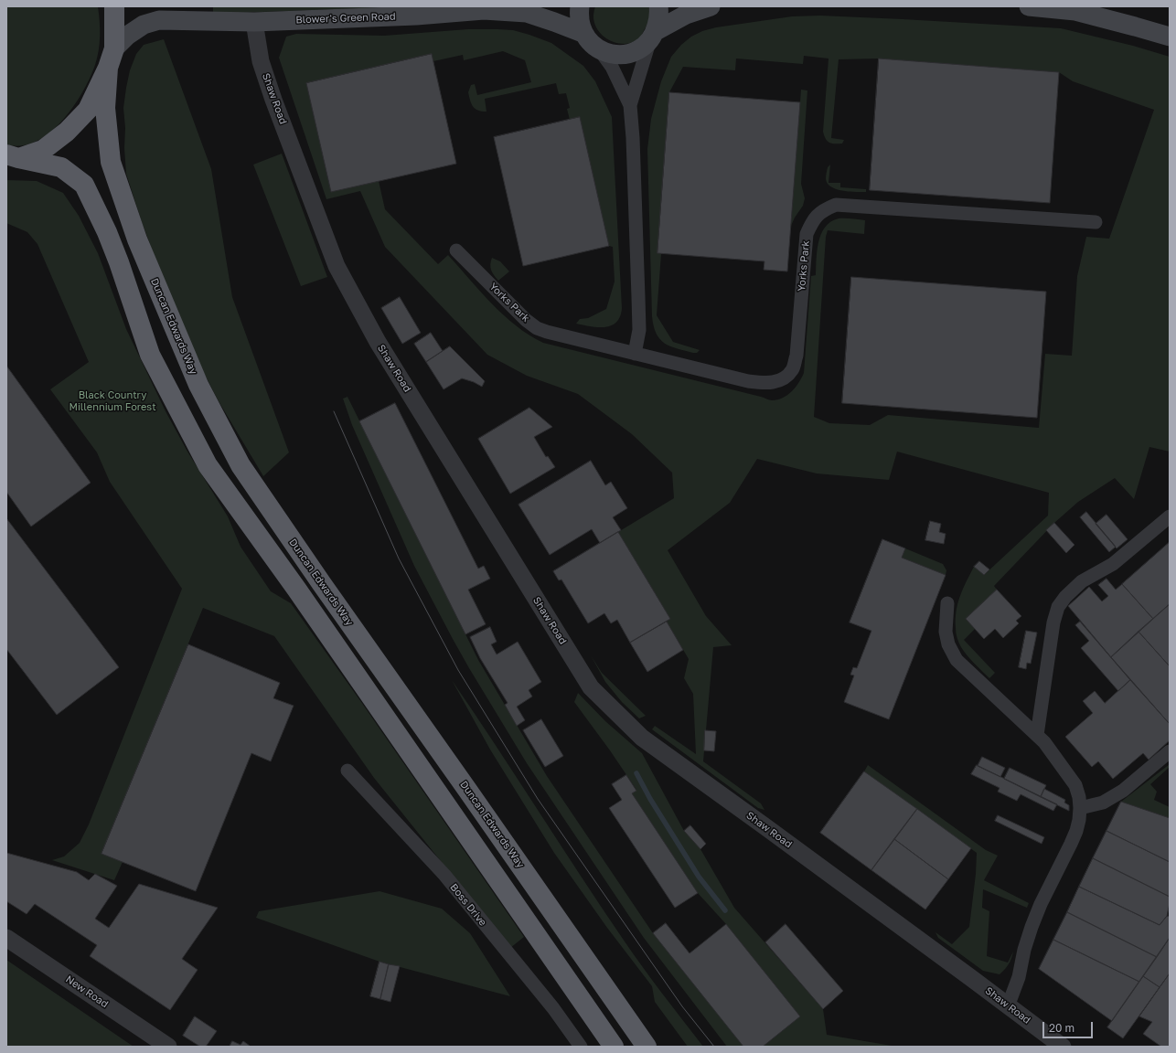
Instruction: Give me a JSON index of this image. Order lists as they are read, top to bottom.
{
  "streets": {
    "highway": ["Duncan Edwards Way"],
    "main road": ["Blower's Green Road"],
    "street": [
      "Shaw Road",
      "Yorks Park",
      "Boss Drive",
      "New Road"
    ]
  },
  "crossings": [
    ["Blower's Green Road", "Shaw Road"]
  ],
  "parks": ["Black Country Millennium Forest"],
  "scale_bar": "20 m"
}
